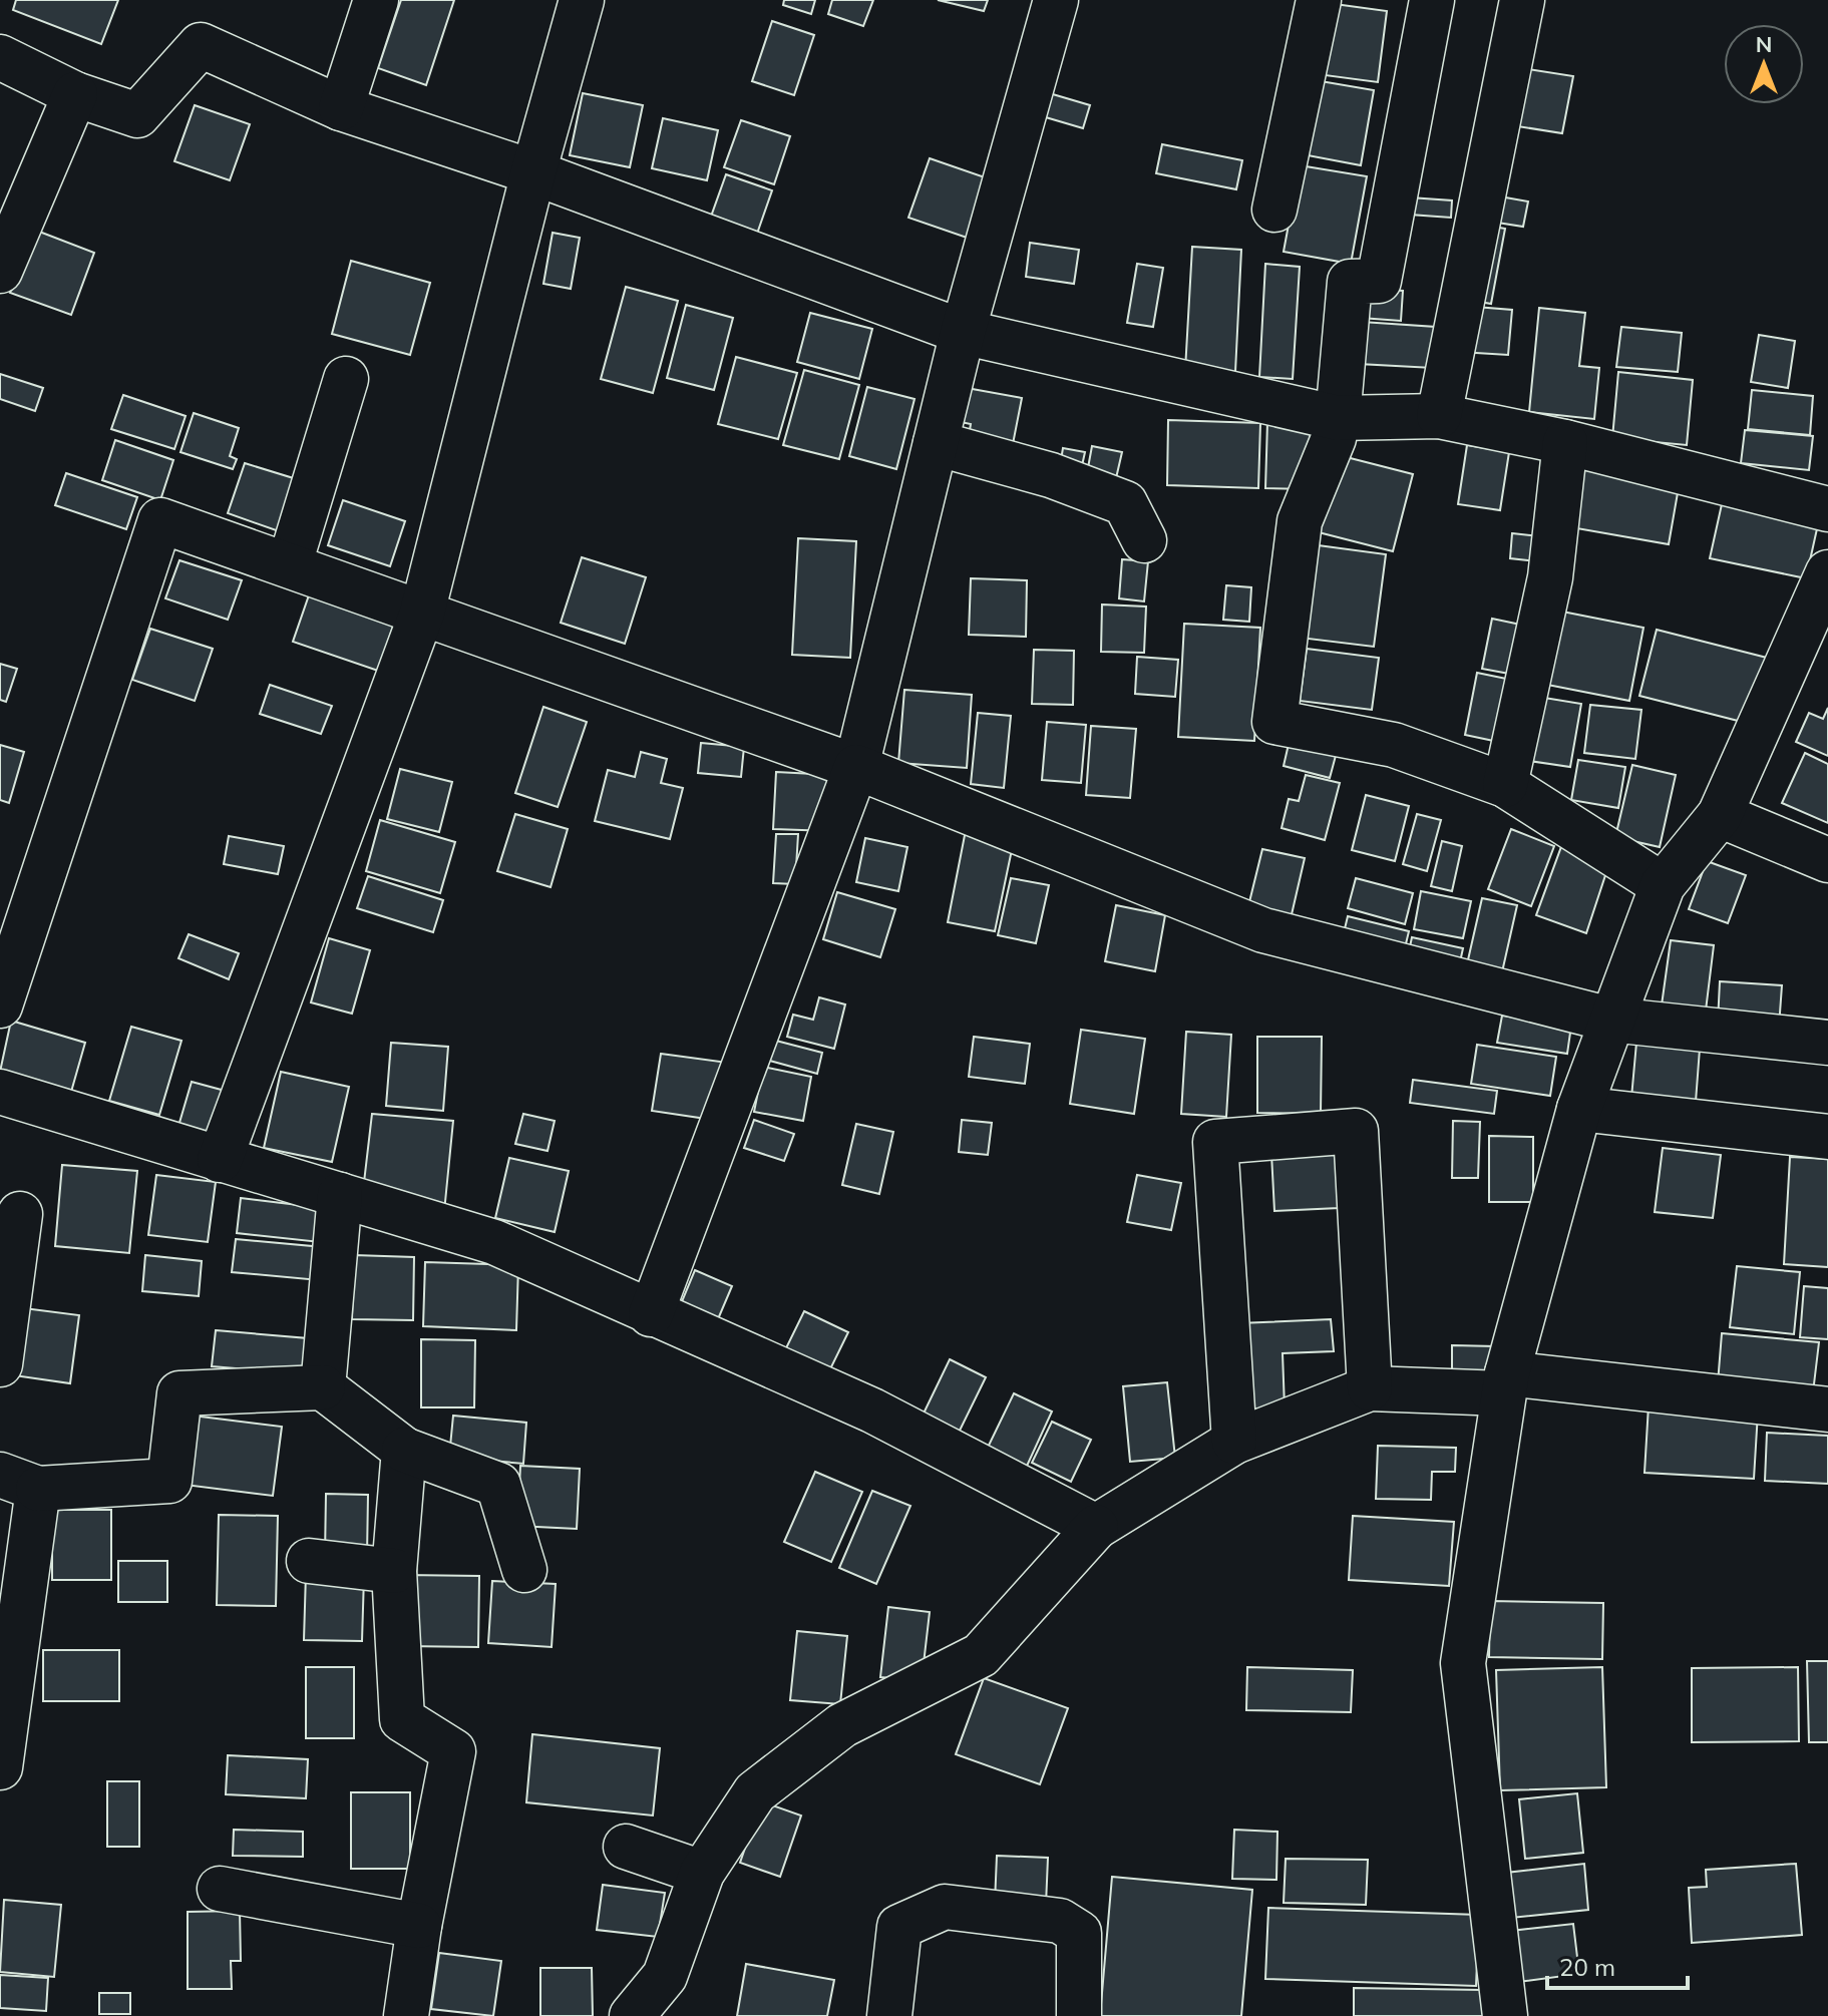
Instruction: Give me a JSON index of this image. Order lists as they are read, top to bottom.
{
  "scale_bar": "20 m",
  "north": "top"
}
